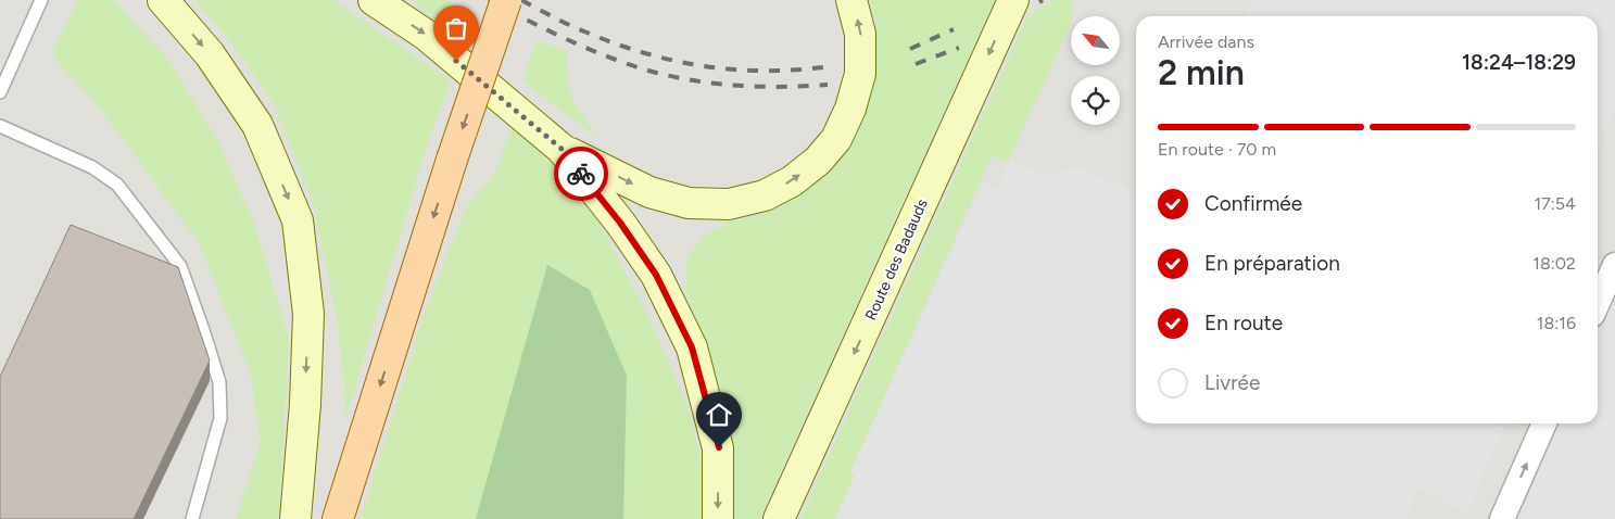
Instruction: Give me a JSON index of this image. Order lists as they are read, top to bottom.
{
  "streets": {
    "main road": ["Route des Badauds"]
  },
  "one_way": ["Route des Badauds"],
  "north": "top left",
  "page": {
    "heading": ["2 min", "Arrivée dans", "18:24–18:29"],
    "bar": "En route · 70 m",
    "list": [
      ["Confirmée", "17:54"],
      ["En préparation", "18:02"],
      ["En route", "18:16"],
      "Livrée"
    ]
  }
}
